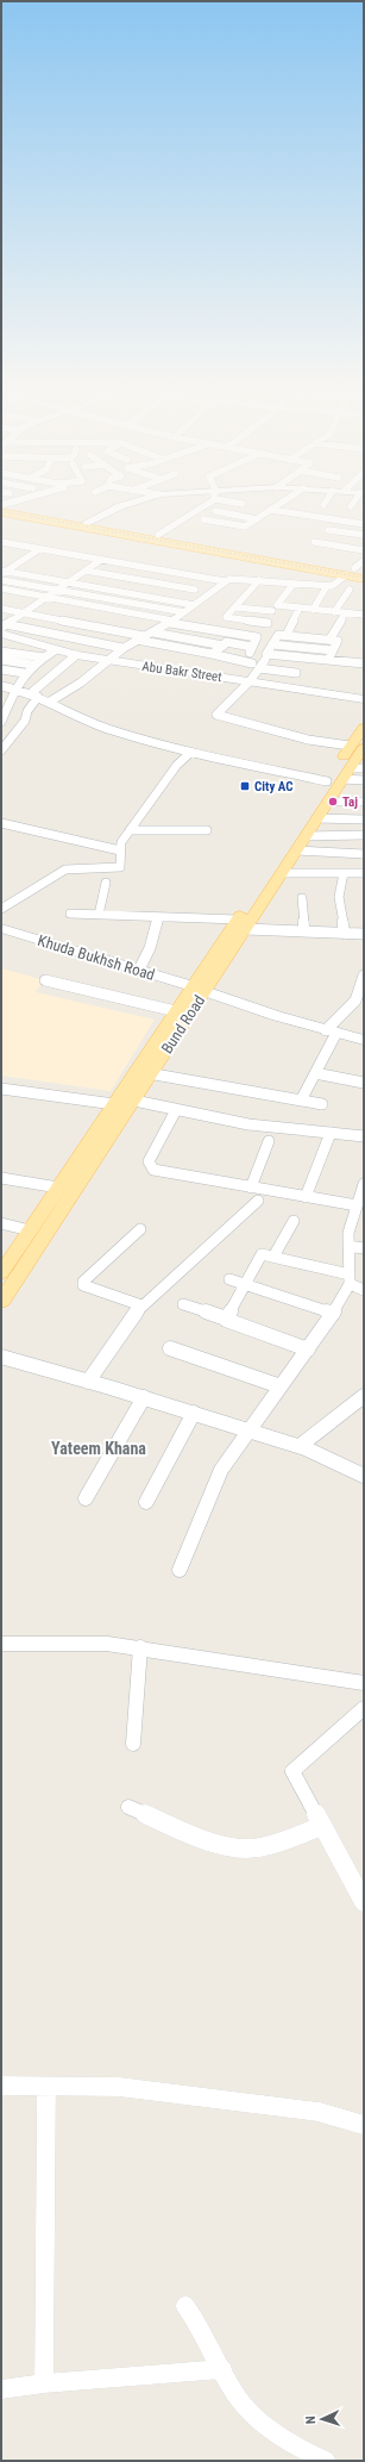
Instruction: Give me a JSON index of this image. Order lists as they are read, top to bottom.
{
  "streets": {
    "main road": ["Bund Road"],
    "street": ["Abu Bakr Street", "Khuda Bukhsh Road"]
  },
  "crossings": [
    ["Khuda Bukhsh Road", "Bund Road"]
  ],
  "districts": ["Yateem Khana"],
  "places": {
    "transit": ["City AC"],
    "other": ["Taj"]
  },
  "north": "left"
}
